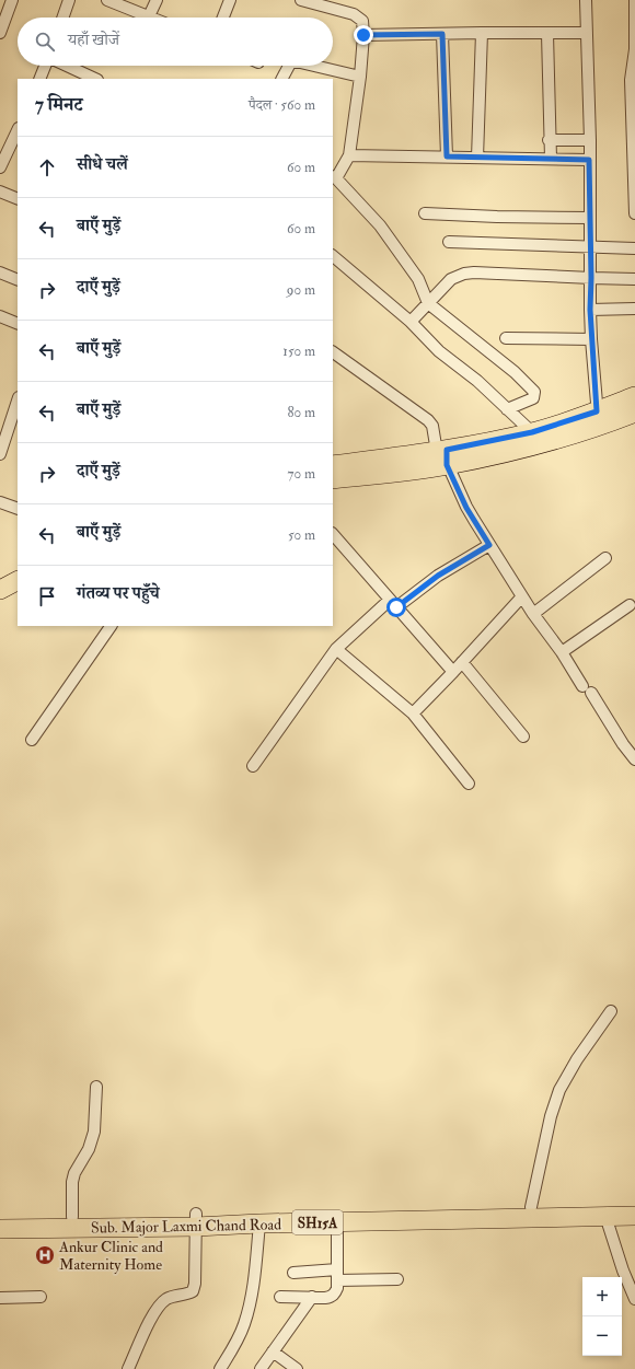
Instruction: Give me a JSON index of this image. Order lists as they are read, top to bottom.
{
  "streets": {
    "main road": ["SH15A", "Sub. Major Laxmi Chand Road"]
  },
  "places": {
    "hospital": ["Ankur Clinic and Maternity Home"]
  },
  "page": {
    "search": "यहाँ खोजें",
    "heading": ["7 मिनट", "पैदल · 560 m"],
    "list": [
      ["सीधे चलें", "60 m"],
      ["बाएँ मुड़ें", "60 m"],
      ["दाएँ मुड़ें", "90 m"],
      ["बाएँ मुड़ें", "150 m"],
      ["बाएँ मुड़ें", "80 m"],
      ["दाएँ मुड़ें", "70 m"],
      ["बाएँ मुड़ें", "50 m"],
      "गंतव्य पर पहुँचे"
    ],
    "map_buttons": ["+", "−"]
  }
}
